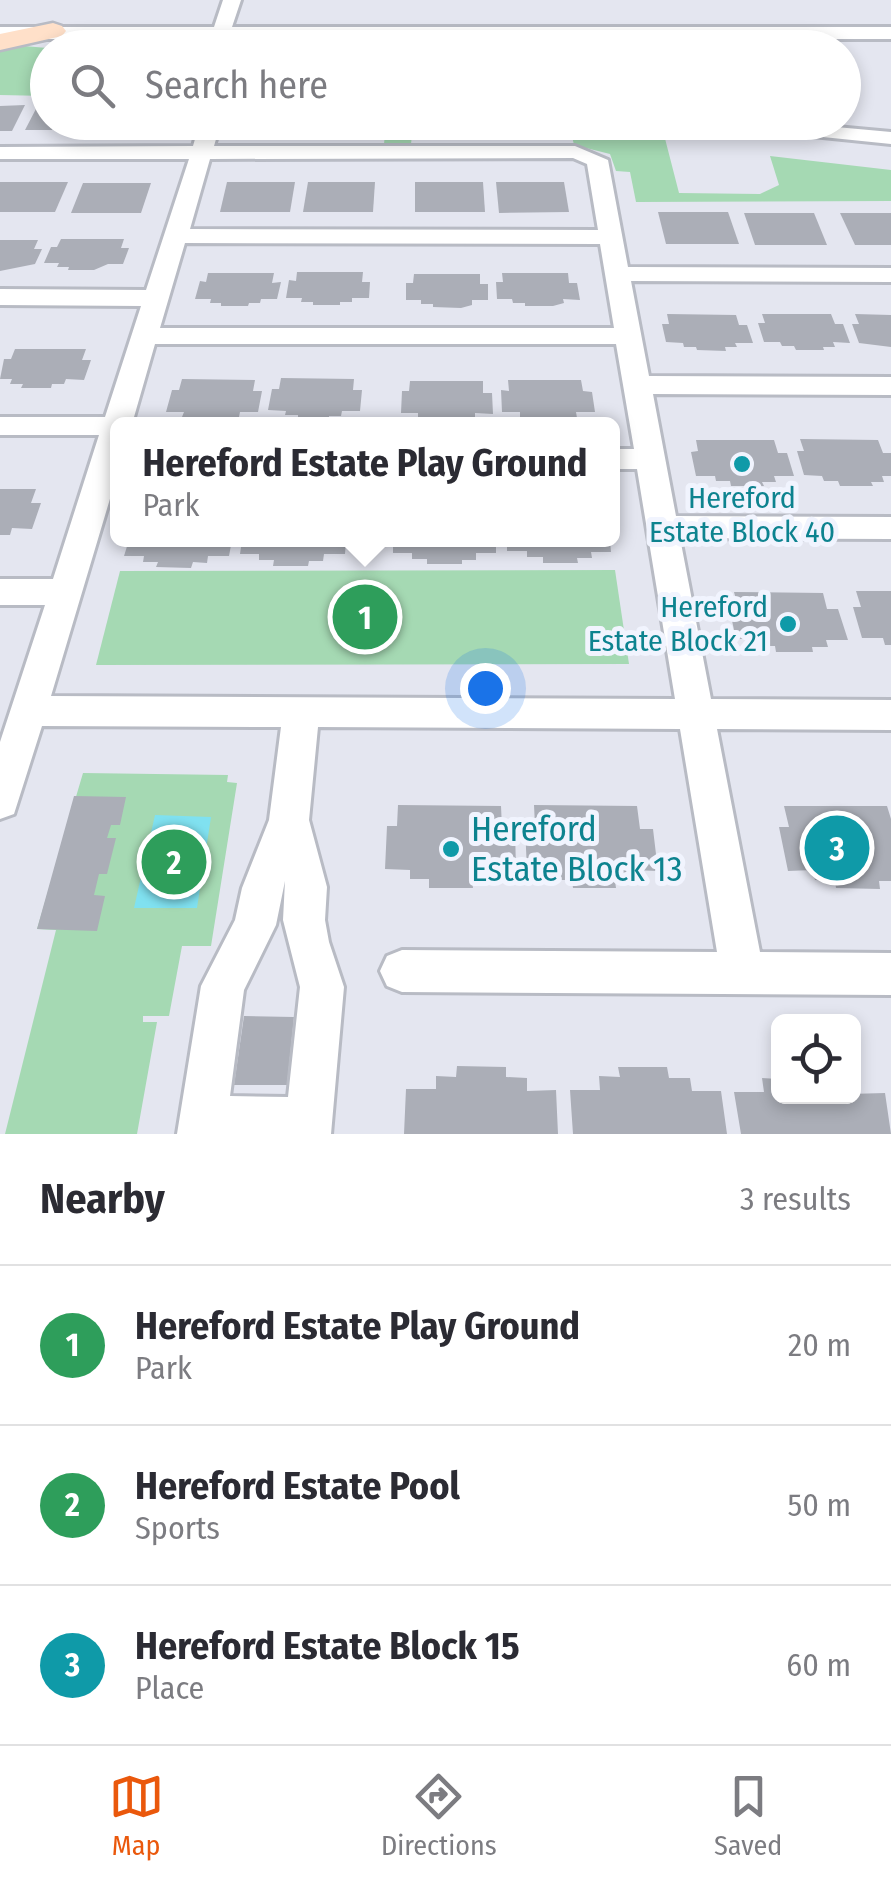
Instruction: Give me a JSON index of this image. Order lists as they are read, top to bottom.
{
  "places": ["Hereford Estate Block 40", "Hereford Estate Block 21", "Hereford Estate Block 13"],
  "page": {
    "search": "Search here",
    "popup": ["Hereford Estate Play Ground", "Park"],
    "pins": ["1", "3", "2"],
    "heading": ["Nearby", "3 results"],
    "list": [
      {
        "mark": "1",
        "name": "Hereford Estate Play Ground",
        "note": "Park",
        "value": "20 m"
      },
      {
        "mark": "2",
        "name": "Hereford Estate Pool",
        "note": "Sports",
        "value": "50 m"
      },
      {
        "mark": "3",
        "name": "Hereford Estate Block 15",
        "note": "Place",
        "value": "60 m"
      }
    ],
    "nav": ["Map", "Directions", "Saved"]
  }
}
